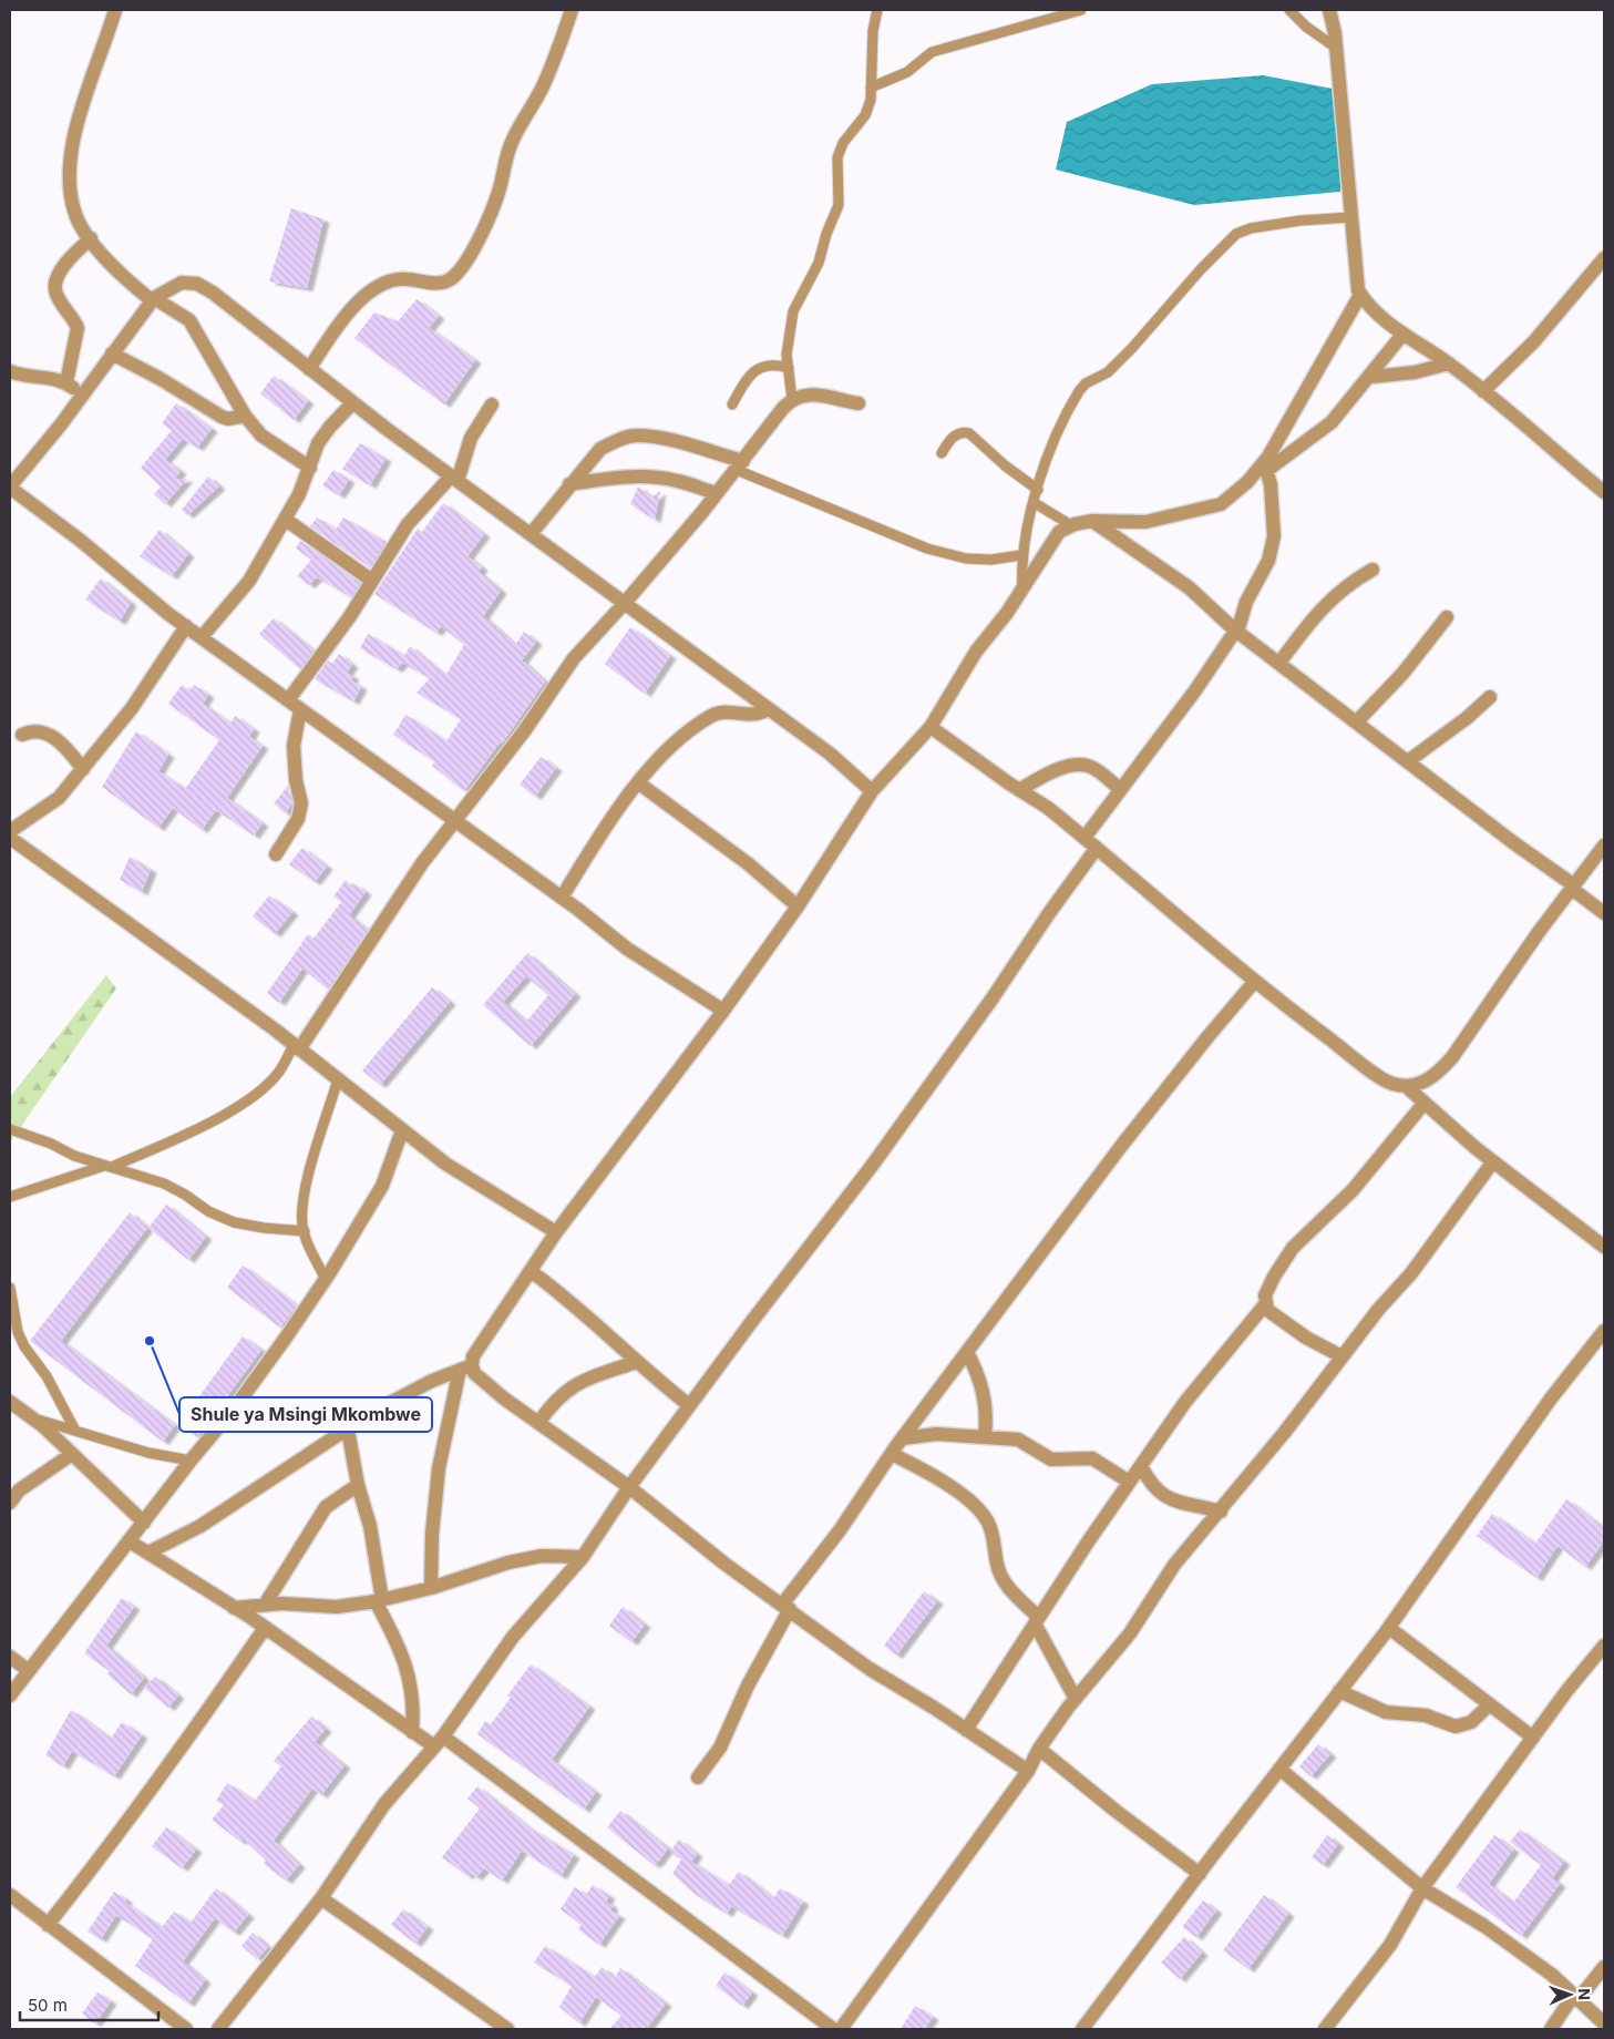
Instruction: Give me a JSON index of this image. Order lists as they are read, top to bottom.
{
  "places": ["Shule ya Msingi Mkombwe"],
  "scale_bar": "50 m",
  "north": "right"
}
